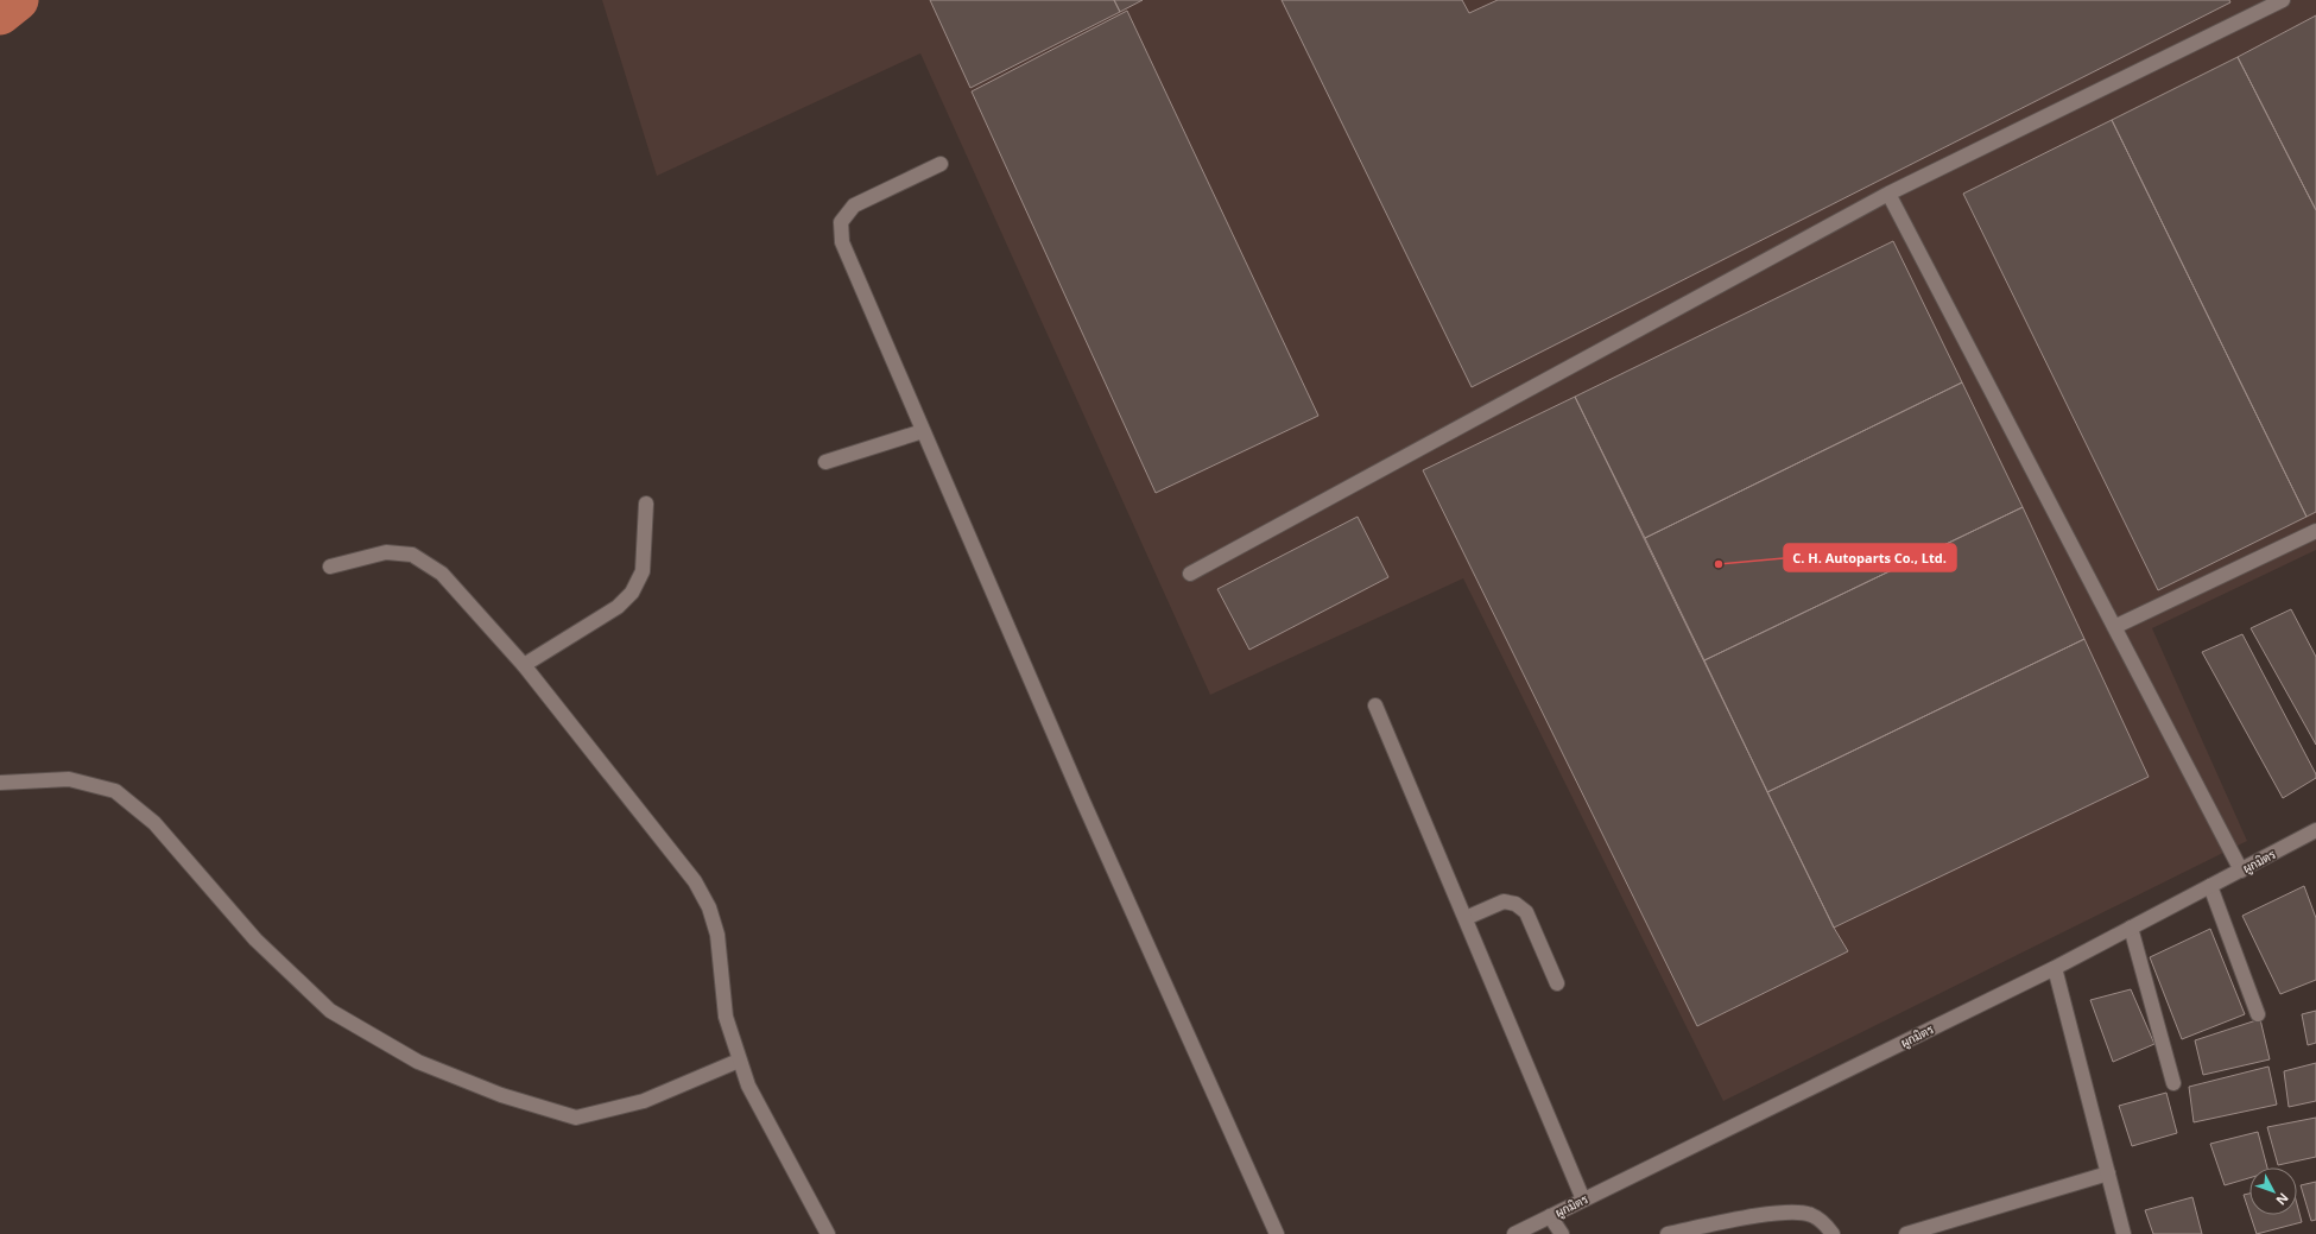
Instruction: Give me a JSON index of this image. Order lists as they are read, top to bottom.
{
  "streets": {
    "street": ["ผูกมิตร"]
  },
  "places": ["C. H. Autoparts Co., Ltd."],
  "north": "bottom right"
}
